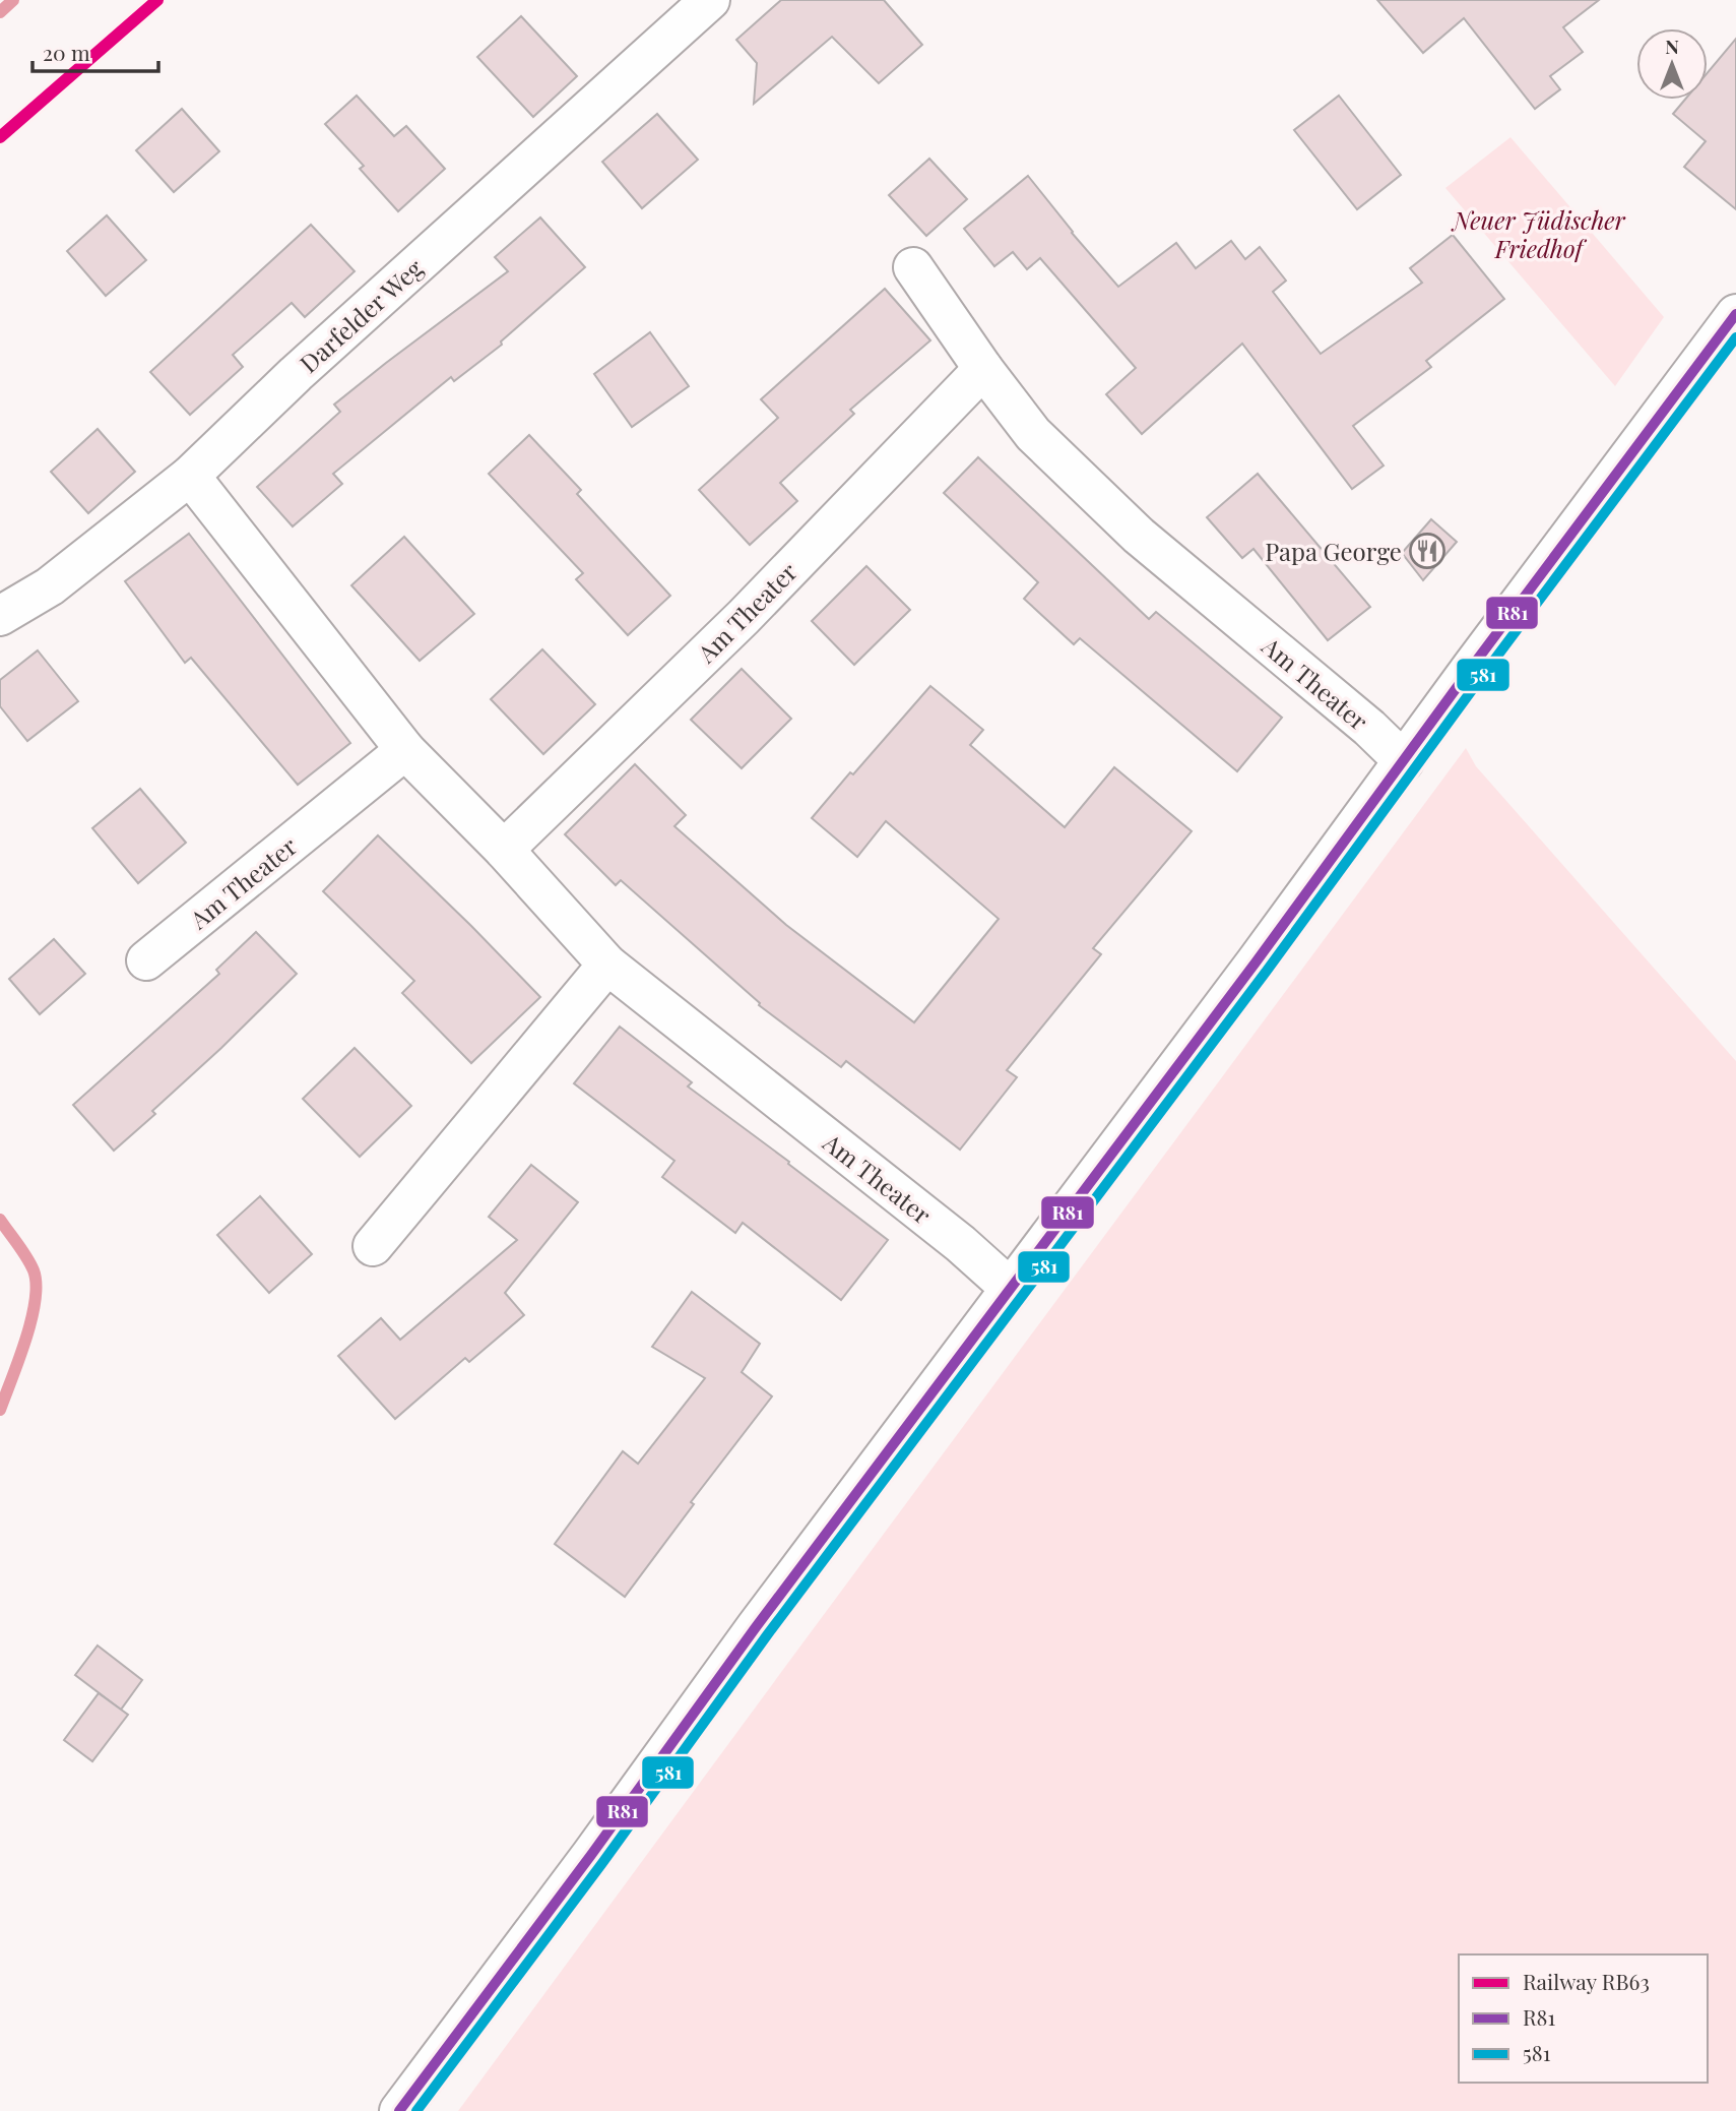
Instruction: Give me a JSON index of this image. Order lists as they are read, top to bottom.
{
  "streets": {
    "street": ["Darfelder Weg", "Am Theater"]
  },
  "crossings": [
    ["Darfelder Weg", "Am Theater"]
  ],
  "parks": ["Neuer Jüdischer Friedhof"],
  "places": {
    "restaurant": ["Papa George"]
  },
  "lines": ["rail line RB63", "transit line R81", "transit line 581"],
  "legend": ["Railway RB63", "R81", "581"],
  "scale_bar": "20 m",
  "north": "top"
}
